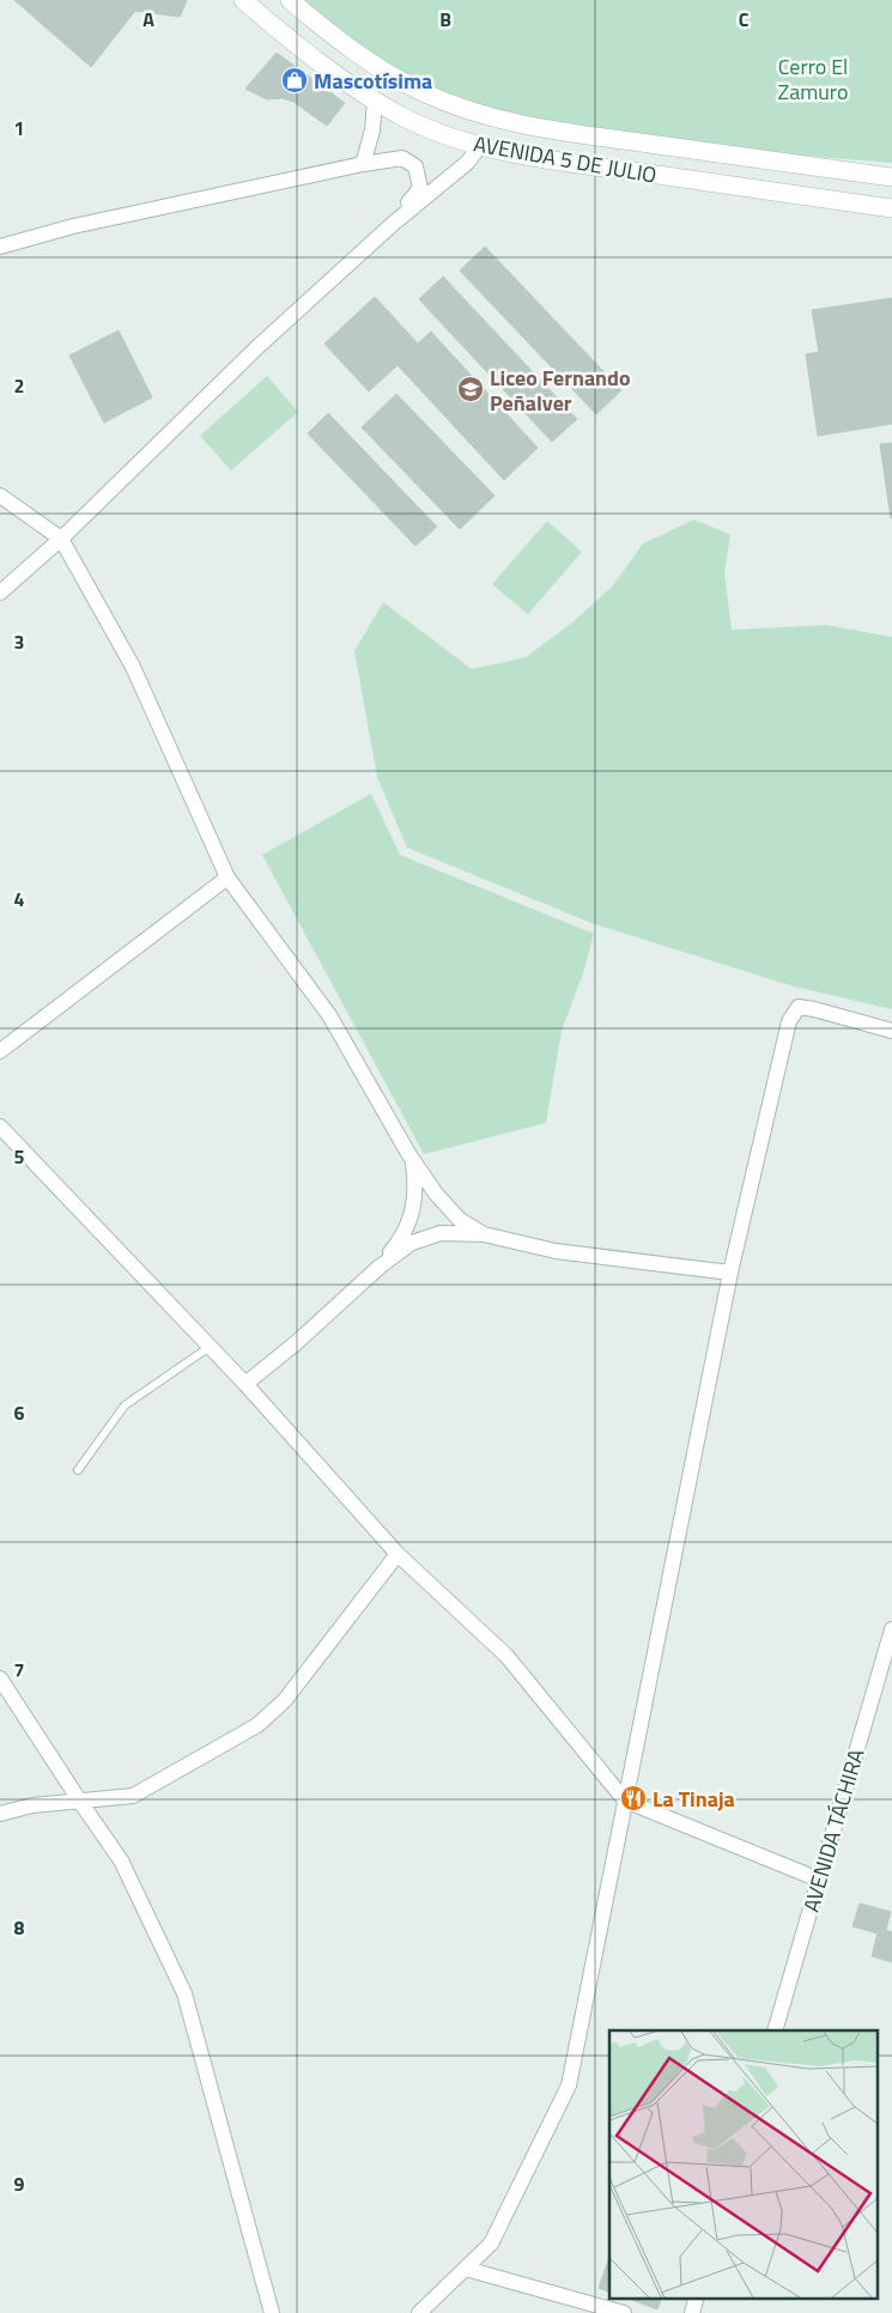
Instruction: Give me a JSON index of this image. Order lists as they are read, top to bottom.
{
  "streets": {
    "street": ["AVENIDA 5 DE JULIO", "AVENIDA TÁCHIRA"]
  },
  "parks": ["Cerro El Zamuro"],
  "places": {
    "shop": ["Mascotísima"],
    "school or university": ["Liceo Fernando Peñalver"],
    "restaurant": ["La Tinaja"]
  },
  "grid": {
    "columns": ["A", "B", "C"],
    "rows": [
      "1",
      "2",
      "3",
      "4",
      "5",
      "6",
      "7",
      "8",
      "9"
    ]
  }
}
